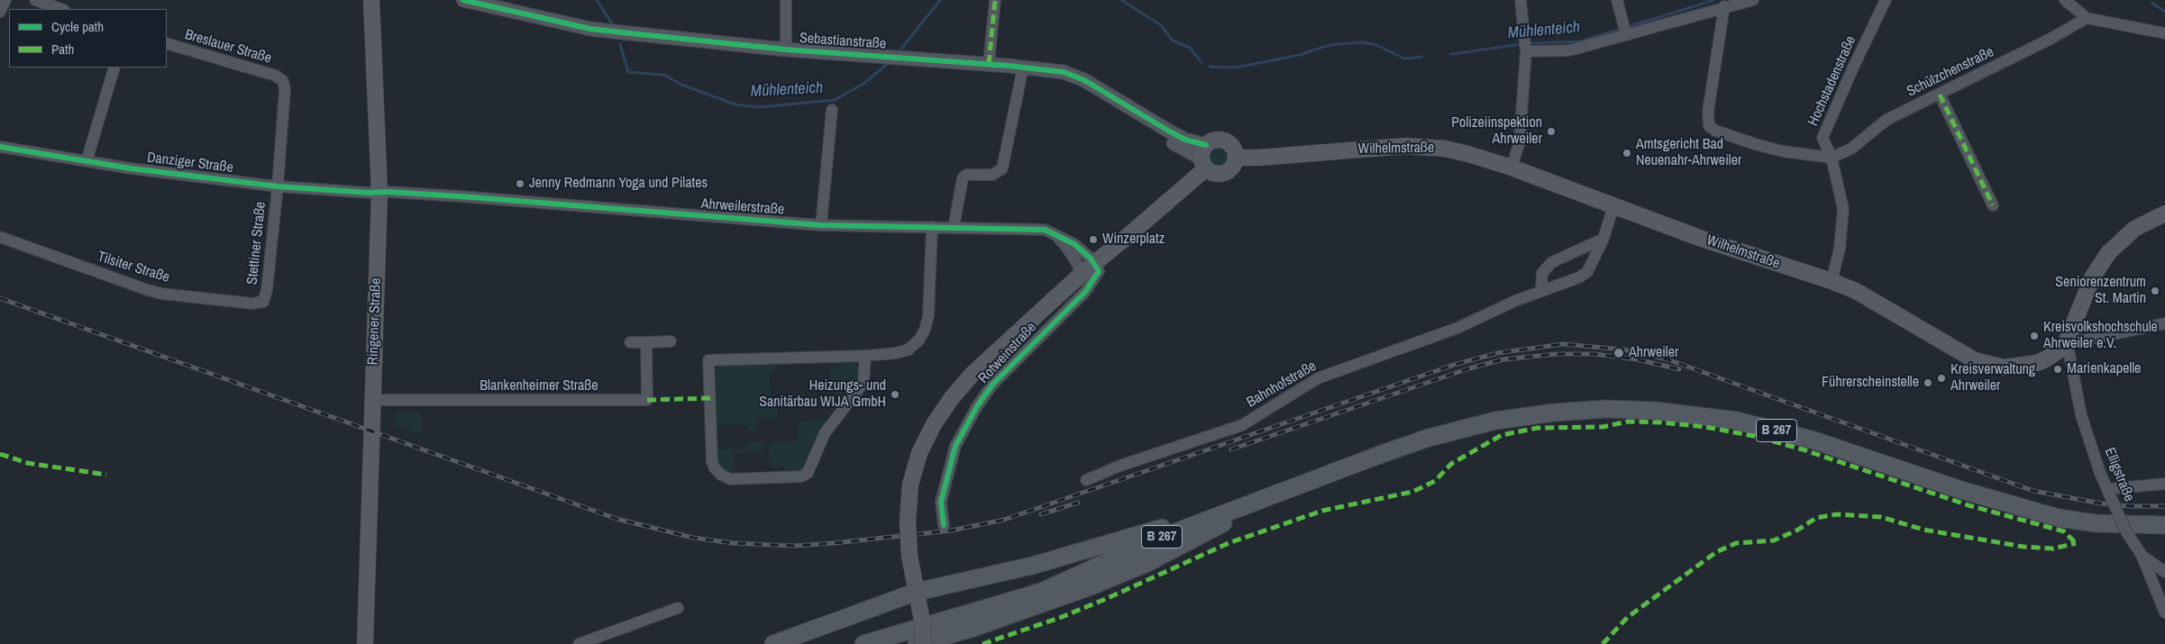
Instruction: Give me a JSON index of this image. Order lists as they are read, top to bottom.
{
  "streets": {
    "main road": [
      "Wilhelmstraße",
      "Ringener Straße",
      "Rotweinstraße",
      "B 267"
    ],
    "street": [
      "Sebastianstraße",
      "Breslauer Straße",
      "Schülzchenstraße",
      "Hochstadenstraße",
      "Danziger Straße",
      "Ahrweilerstraße",
      "Stettiner Straße",
      "Tilsiter Straße",
      "Bahnhofstraße",
      "Blankenheimer Straße",
      "Elligstraße"
    ]
  },
  "crossings": [
    ["Sebastianstraße", "Wilhelmstraße"],
    ["Sebastianstraße", "Rotweinstraße"],
    ["Breslauer Straße", "Danziger Straße"],
    ["Breslauer Straße", "Stettiner Straße"],
    ["Schülzchenstraße", "Hochstadenstraße"],
    ["Hochstadenstraße", "Wilhelmstraße"],
    ["Wilhelmstraße", "Rotweinstraße"],
    ["Wilhelmstraße", "Bahnhofstraße"],
    ["Wilhelmstraße", "Elligstraße"],
    ["Danziger Straße", "Ahrweilerstraße"],
    ["Danziger Straße", "Stettiner Straße"],
    ["Danziger Straße", "Ringener Straße"],
    ["Ahrweilerstraße", "Ringener Straße"],
    ["Ahrweilerstraße", "Rotweinstraße"],
    ["Stettiner Straße", "Tilsiter Straße"],
    ["Ringener Straße", "Blankenheimer Straße"],
    ["Rotweinstraße", "B 267"]
  ],
  "water": ["Mühlenteich"],
  "places": [
    "Polizeiinspektion Ahrweiler",
    "Amtsgericht Bad Neuenahr-Ahrweiler",
    "Jenny Redmann Yoga und Pilates",
    "Winzerplatz",
    "Seniorenzentrum St. Martin",
    "Kreisvolkshochschule Ahrweiler e.V.",
    "Ahrweiler",
    "Marienkapelle",
    "Kreisverwaltung Ahrweiler",
    "Führerscheinstelle",
    "Heizungs- und Sanitärbau WIJA GmbH"
  ],
  "legend": ["Cycle path", "Path"]
}
